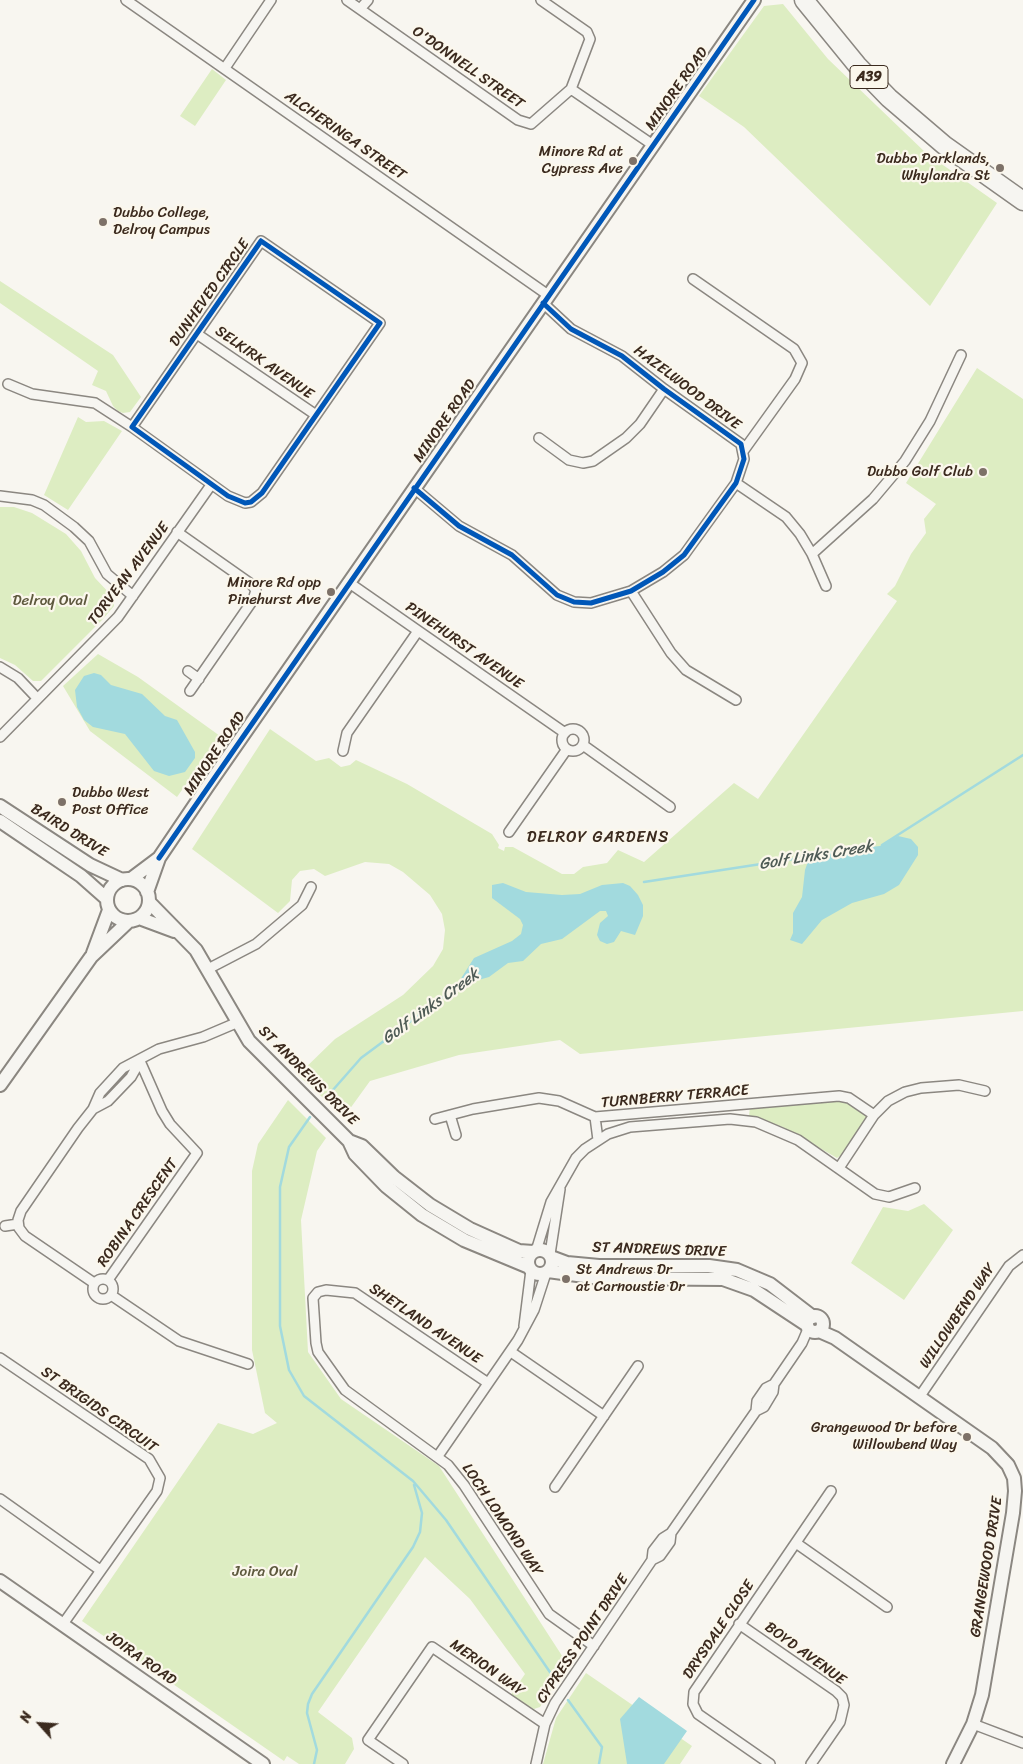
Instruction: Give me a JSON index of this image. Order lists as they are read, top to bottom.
{
  "streets": {
    "highway": ["A39"],
    "street": [
      "O'DONNELL STREET",
      "MINORE ROAD",
      "ALCHERINGA STREET",
      "DUNHEVED CIRCLE",
      "SELKIRK AVENUE",
      "HAZELWOOD DRIVE",
      "TORVEAN AVENUE",
      "PINEHURST AVENUE",
      "BAIRD DRIVE",
      "ST ANDREWS DRIVE",
      "TURNBERRY TERRACE",
      "ROBINA CRESCENT",
      "WILLOWBEND WAY",
      "SHETLAND AVENUE",
      "ST BRIGIDS CIRCUIT",
      "LOCH LOMOND WAY",
      "GRANGEWOOD DRIVE",
      "DRYSDALE CLOSE",
      "CYPRESS POINT DRIVE",
      "BOYD AVENUE",
      "JOIRA ROAD",
      "MERION WAY"
    ]
  },
  "crossings": [
    ["MINORE ROAD", "ALCHERINGA STREET"],
    ["MINORE ROAD", "HAZELWOOD DRIVE"],
    ["MINORE ROAD", "PINEHURST AVENUE"],
    ["MINORE ROAD", "BAIRD DRIVE"],
    ["MINORE ROAD", "ST ANDREWS DRIVE"],
    ["ALCHERINGA STREET", "HAZELWOOD DRIVE"],
    ["DUNHEVED CIRCLE", "SELKIRK AVENUE"],
    ["DUNHEVED CIRCLE", "TORVEAN AVENUE"],
    ["BAIRD DRIVE", "ST ANDREWS DRIVE"],
    ["ST ANDREWS DRIVE", "GRANGEWOOD DRIVE"],
    ["ST ANDREWS DRIVE", "CYPRESS POINT DRIVE"],
    ["WILLOWBEND WAY", "GRANGEWOOD DRIVE"],
    ["SHETLAND AVENUE", "LOCH LOMOND WAY"],
    ["ST BRIGIDS CIRCUIT", "JOIRA ROAD"],
    ["LOCH LOMOND WAY", "CYPRESS POINT DRIVE"],
    ["GRANGEWOOD DRIVE", "CYPRESS POINT DRIVE"],
    ["DRYSDALE CLOSE", "BOYD AVENUE"],
    ["CYPRESS POINT DRIVE", "MERION WAY"]
  ],
  "districts": ["DELROY GARDENS"],
  "water": ["Golf Links Creek"],
  "parks": ["Delroy Oval", "Joira Oval"],
  "places": [
    "Minore Rd at Cypress Ave",
    "Dubbo Parklands, Whylandra St",
    "Dubbo College, Delroy Campus",
    "Dubbo Golf Club",
    "Minore Rd opp Pinehurst Ave",
    "Dubbo West Post Office",
    "St Andrews Dr at Carnoustie Dr",
    "Grangewood Dr before Willowbend Way"
  ],
  "north": "top left"
}
